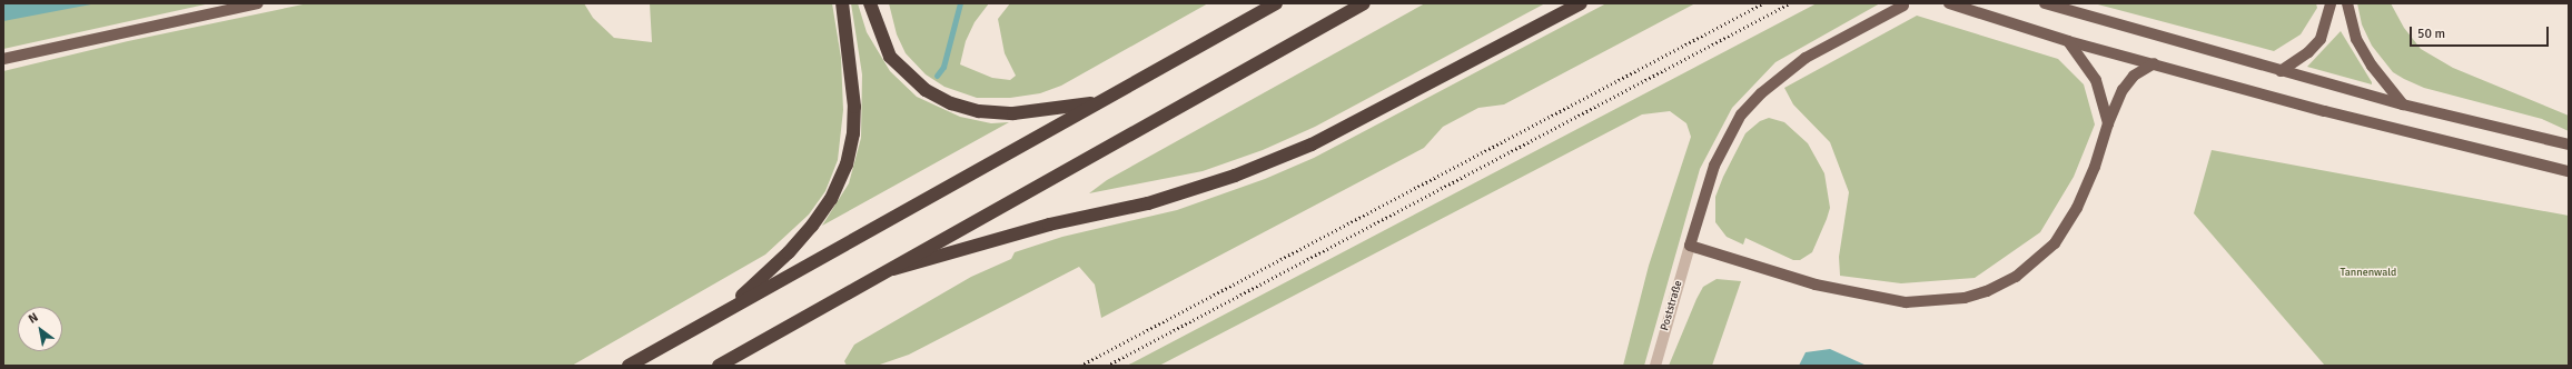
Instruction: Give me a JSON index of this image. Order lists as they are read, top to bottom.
{
  "streets": {
    "street": ["Poststraße"]
  },
  "parks": ["Tannenwald"],
  "scale_bar": "50 m",
  "north": "top left"
}
